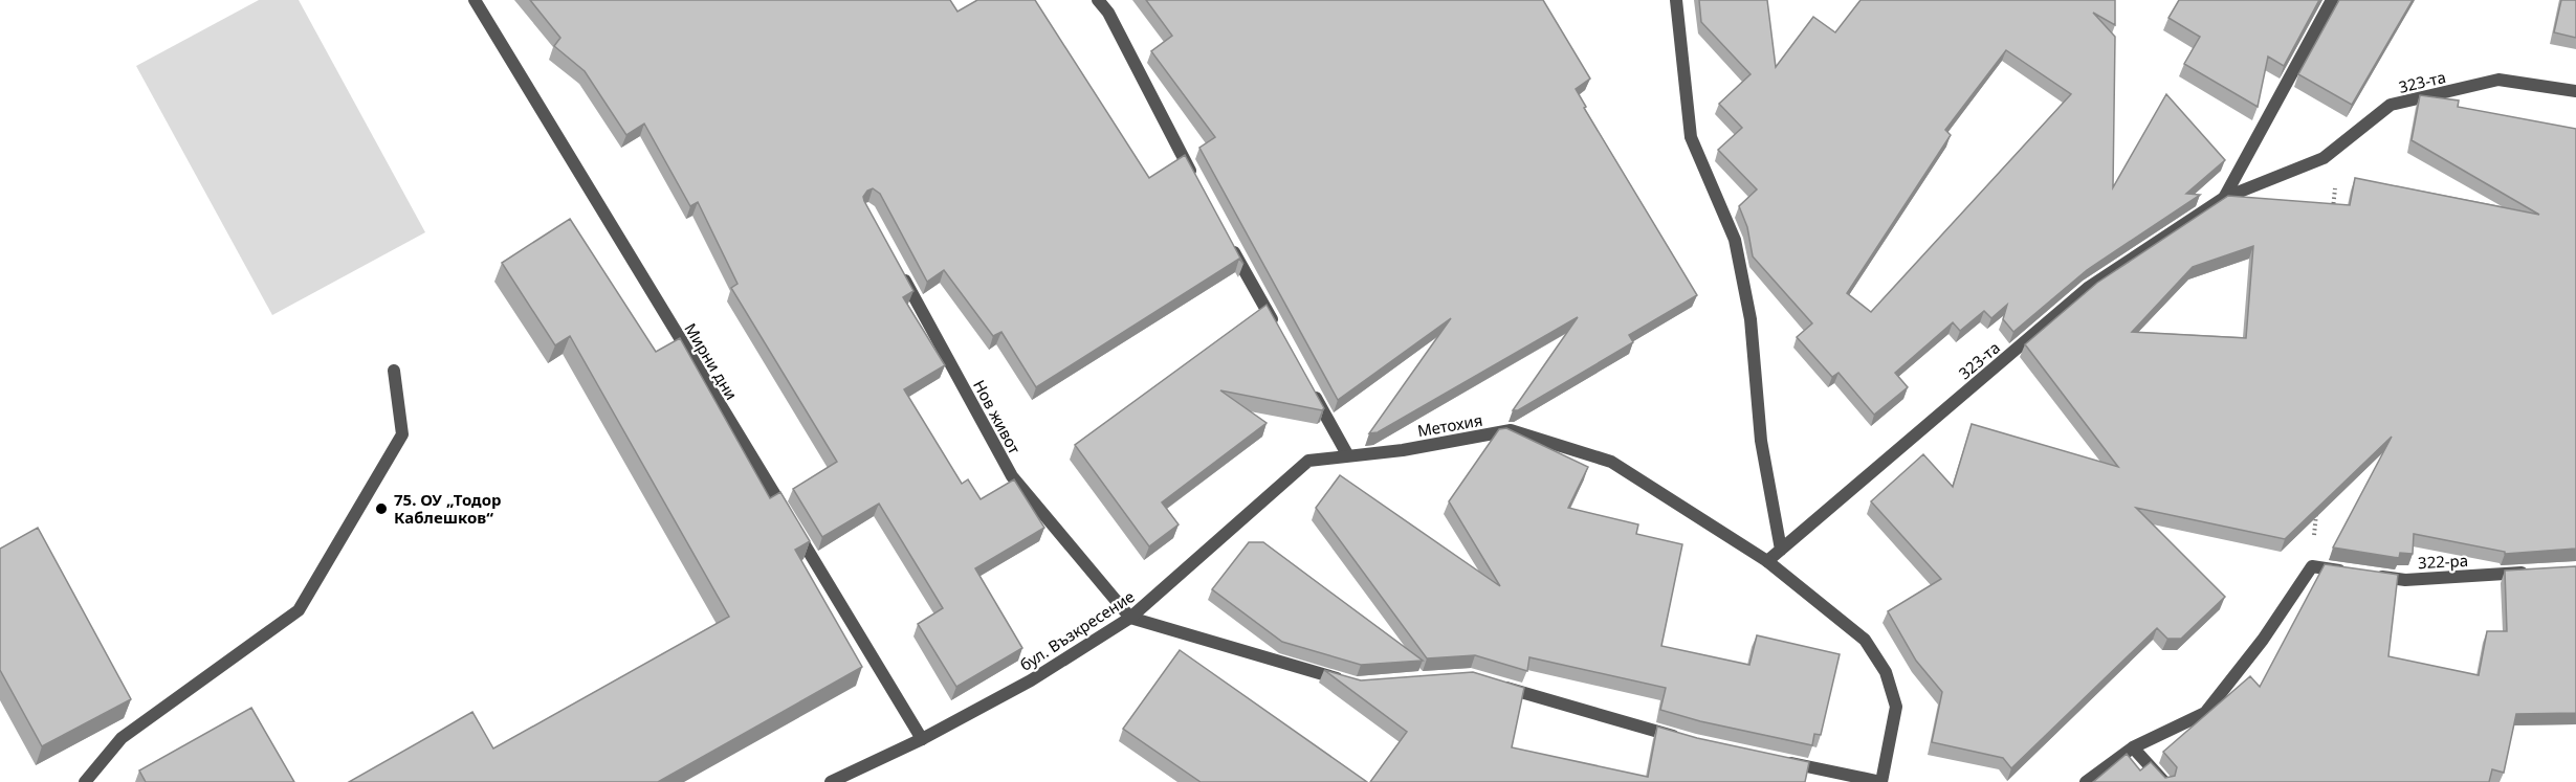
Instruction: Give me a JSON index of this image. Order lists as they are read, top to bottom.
{
  "streets": {
    "street": [
      "323-та",
      "Мирни дни",
      "Нов живот",
      "Метохия",
      "322-ра",
      "бул. Възкресение"
    ]
  },
  "crossings": [
    ["323-та", "Метохия"],
    ["Мирни дни", "бул. Възкресение"],
    ["Нов живот", "бул. Възкресение"],
    ["Метохия", "бул. Възкресение"]
  ],
  "places": ["75. ОУ „Тодор Каблешков“"]
}
